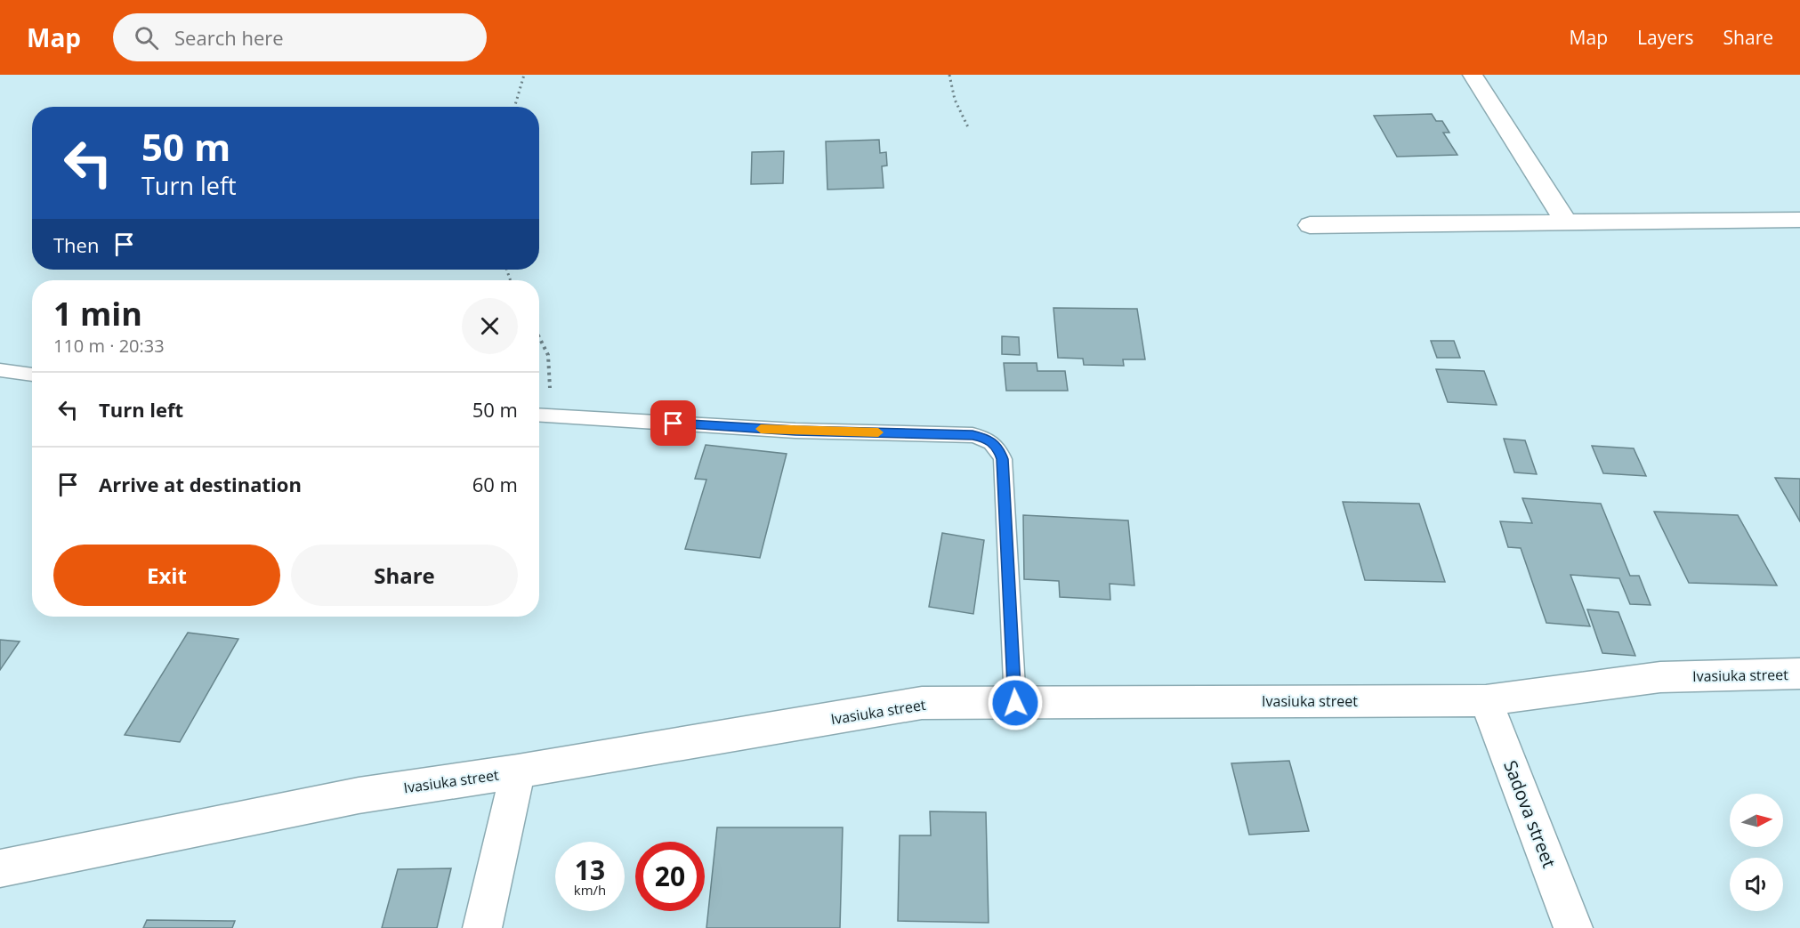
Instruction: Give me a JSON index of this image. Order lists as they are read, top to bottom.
{
  "streets": {
    "street": ["Ivasiuka street", "Sadova street"]
  },
  "crossings": [
    ["Ivasiuka street", "Sadova street"]
  ],
  "north": "right",
  "page": {
    "header": "Map",
    "search": "Search here",
    "nav": ["Map", "Layers", "Share"],
    "turn": ["50 m", "Turn left"],
    "then": "Then",
    "heading": ["1 min", "110 m · 20:33"],
    "list": [
      {
        "name": "Turn left",
        "value": "50 m"
      },
      {
        "name": "Arrive at destination",
        "value": "60 m"
      }
    ],
    "buttons": ["Exit", "Share"],
    "speed": "13 km/h",
    "limit": "20"
  }
}
